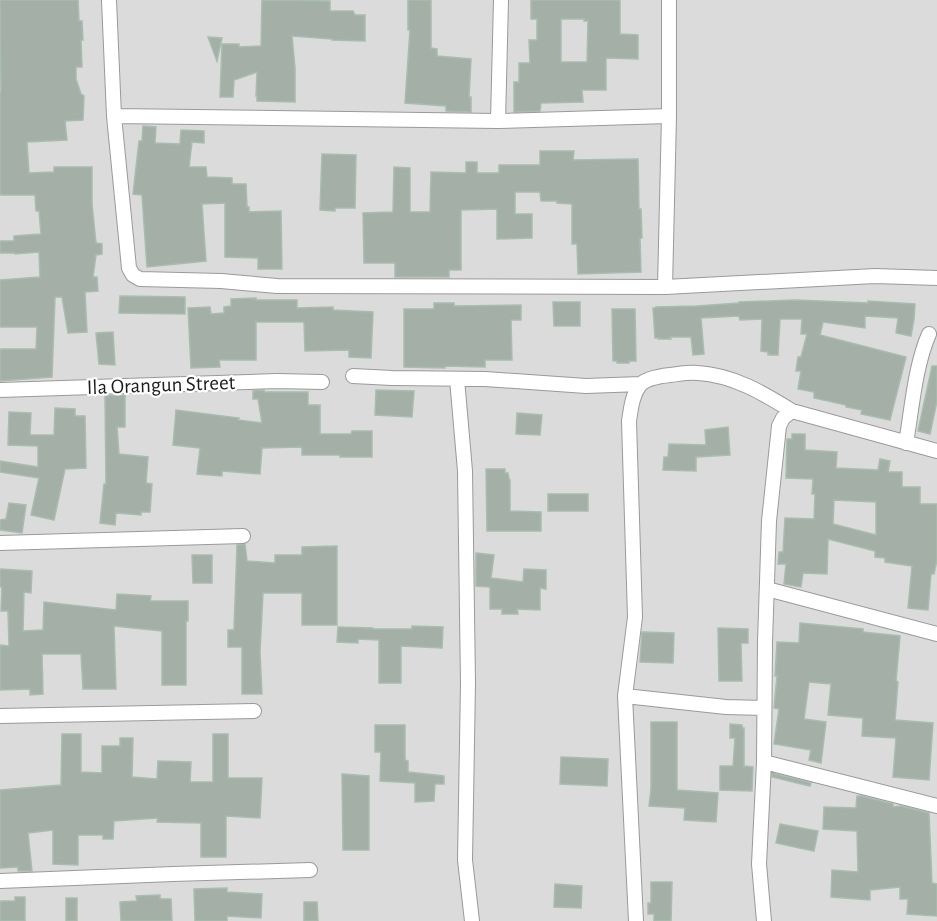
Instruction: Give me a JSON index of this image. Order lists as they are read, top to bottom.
{
  "streets": {
    "street": ["Ila Orangun Street"]
  }
}
